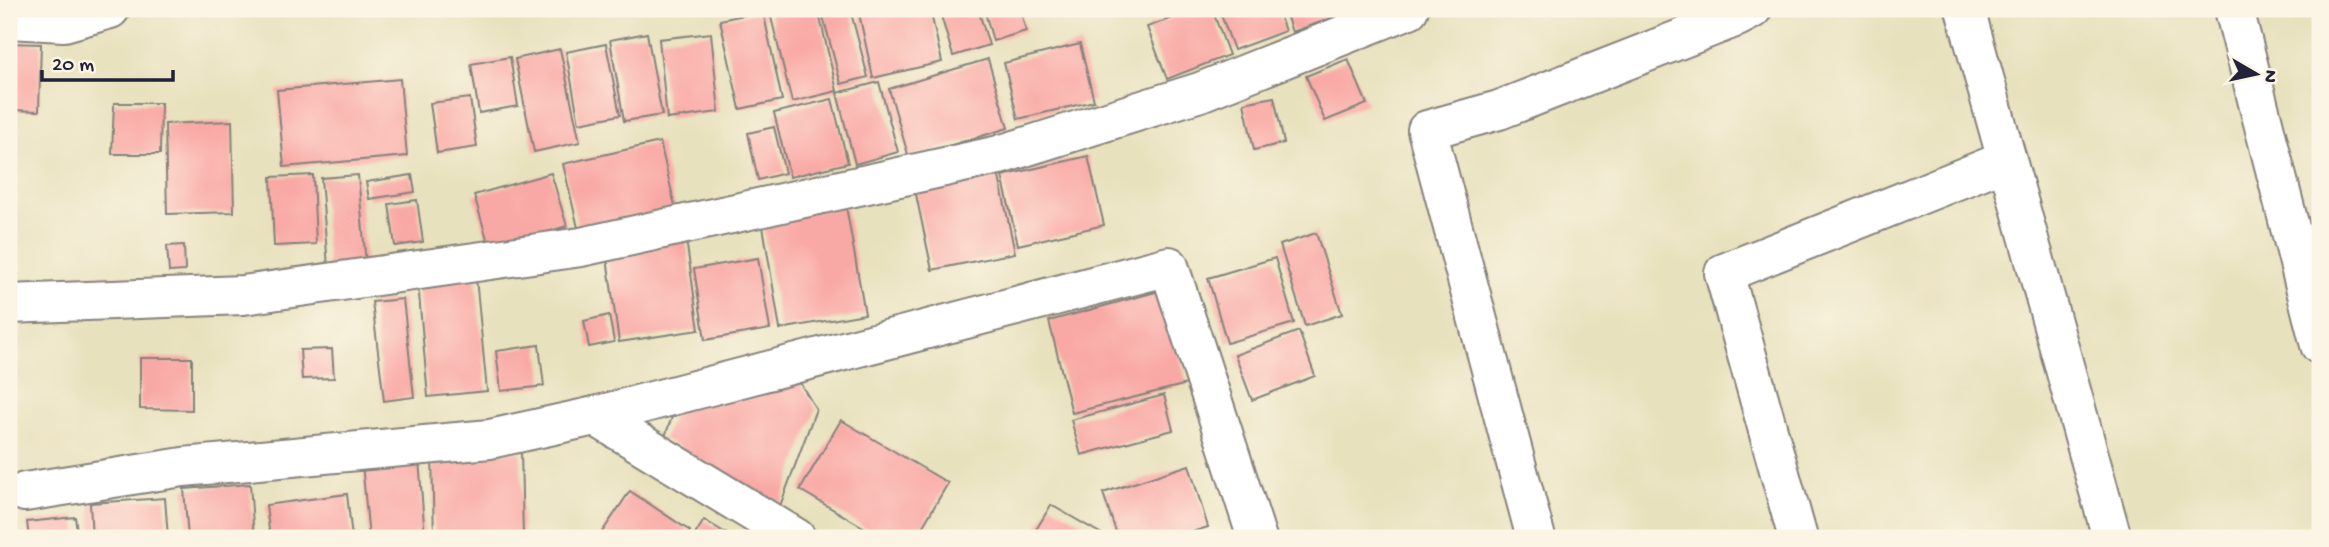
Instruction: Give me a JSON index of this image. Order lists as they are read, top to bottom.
{
  "scale_bar": "20 m",
  "north": "right"
}
